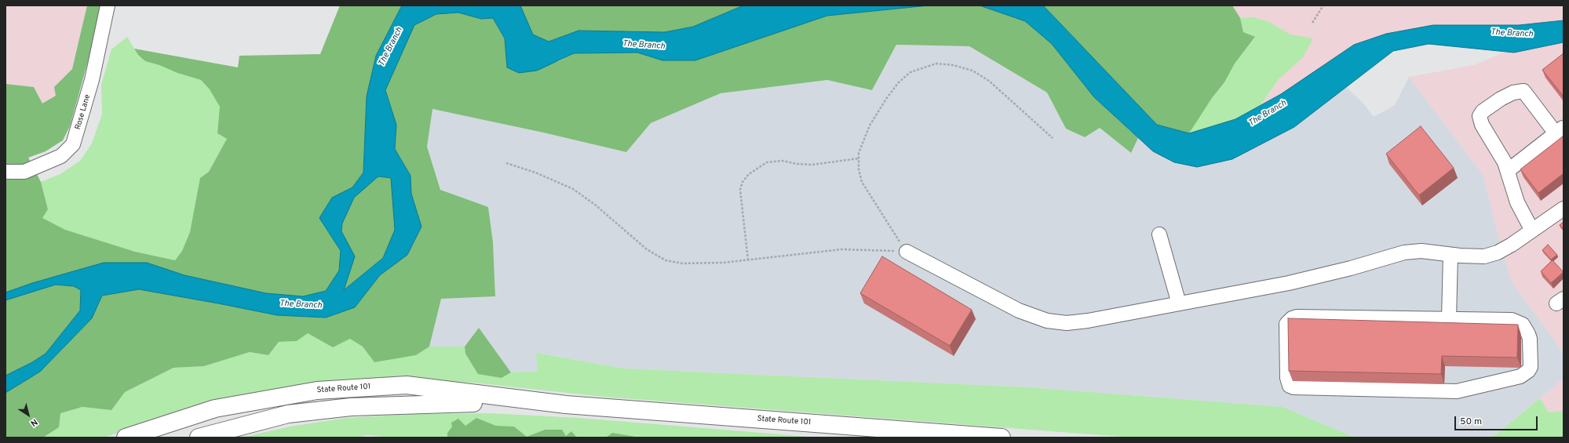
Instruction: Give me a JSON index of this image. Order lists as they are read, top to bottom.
{
  "streets": {
    "highway": ["State Route 101"],
    "street": ["Rose Lane"]
  },
  "water": ["The Branch"],
  "scale_bar": "50 m",
  "north": "bottom right"
}
